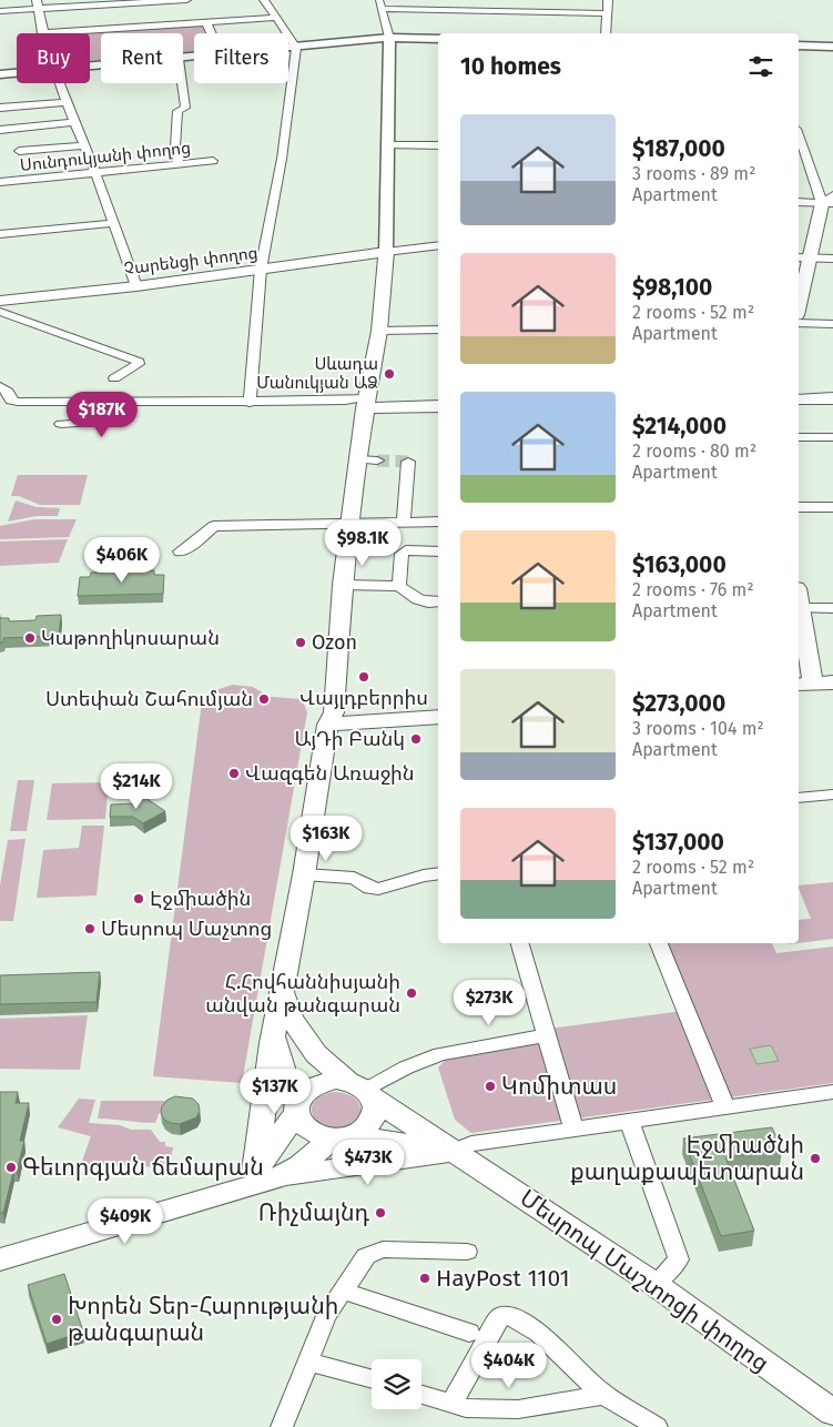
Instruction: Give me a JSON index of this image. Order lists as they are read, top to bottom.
{
  "streets": {
    "main road": ["Չարենցի փողոց", "Մեսրոպ Մաշտոցի փողոց"],
    "street": ["Սունդուկյանի փողոց"]
  },
  "places": [
    "Սևադա Մանուկյան ԱՁ",
    "Կաթողիկոսարան",
    "Ozon",
    "Վայլդբերրիս",
    "Ստեփան Շահումյան",
    "ԱյԴի Բանկ",
    "Վազգեն Առաջին",
    "Էջմիածին",
    "Մեսրոպ Մաչտոց",
    "Հ.Հովհաննիսյանի անվան թանգարան",
    "Կոմիտաս",
    "Էջմիածնի քաղաքապետարան",
    "Գեւորգյան ճեմարան",
    "Ռիչմայնդ",
    "HayPost 1101",
    "Խորեն Տեր-Հարությանի թանգարան"
  ],
  "page": {
    "chip": ["Buy", "Rent", "Filters"],
    "heading": "10 homes",
    "list": [
      {
        "name": "$187,000",
        "note": "3 rooms · 89 m² · Apartment"
      },
      {
        "name": "$98,100",
        "note": "2 rooms · 52 m² · Apartment"
      },
      {
        "name": "$214,000",
        "note": "2 rooms · 80 m² · Apartment"
      },
      {
        "name": "$163,000",
        "note": "2 rooms · 76 m² · Apartment"
      },
      {
        "name": "$273,000",
        "note": "3 rooms · 104 m² · Apartment"
      },
      {
        "name": "$137,000",
        "note": "2 rooms · 52 m² · Apartment"
      }
    ],
    "price": [
      "$187K",
      "$98.1K",
      "$406K",
      "$214K",
      "$163K",
      "$273K",
      "$137K",
      "$473K",
      "$409K",
      "$404K"
    ]
  }
}
